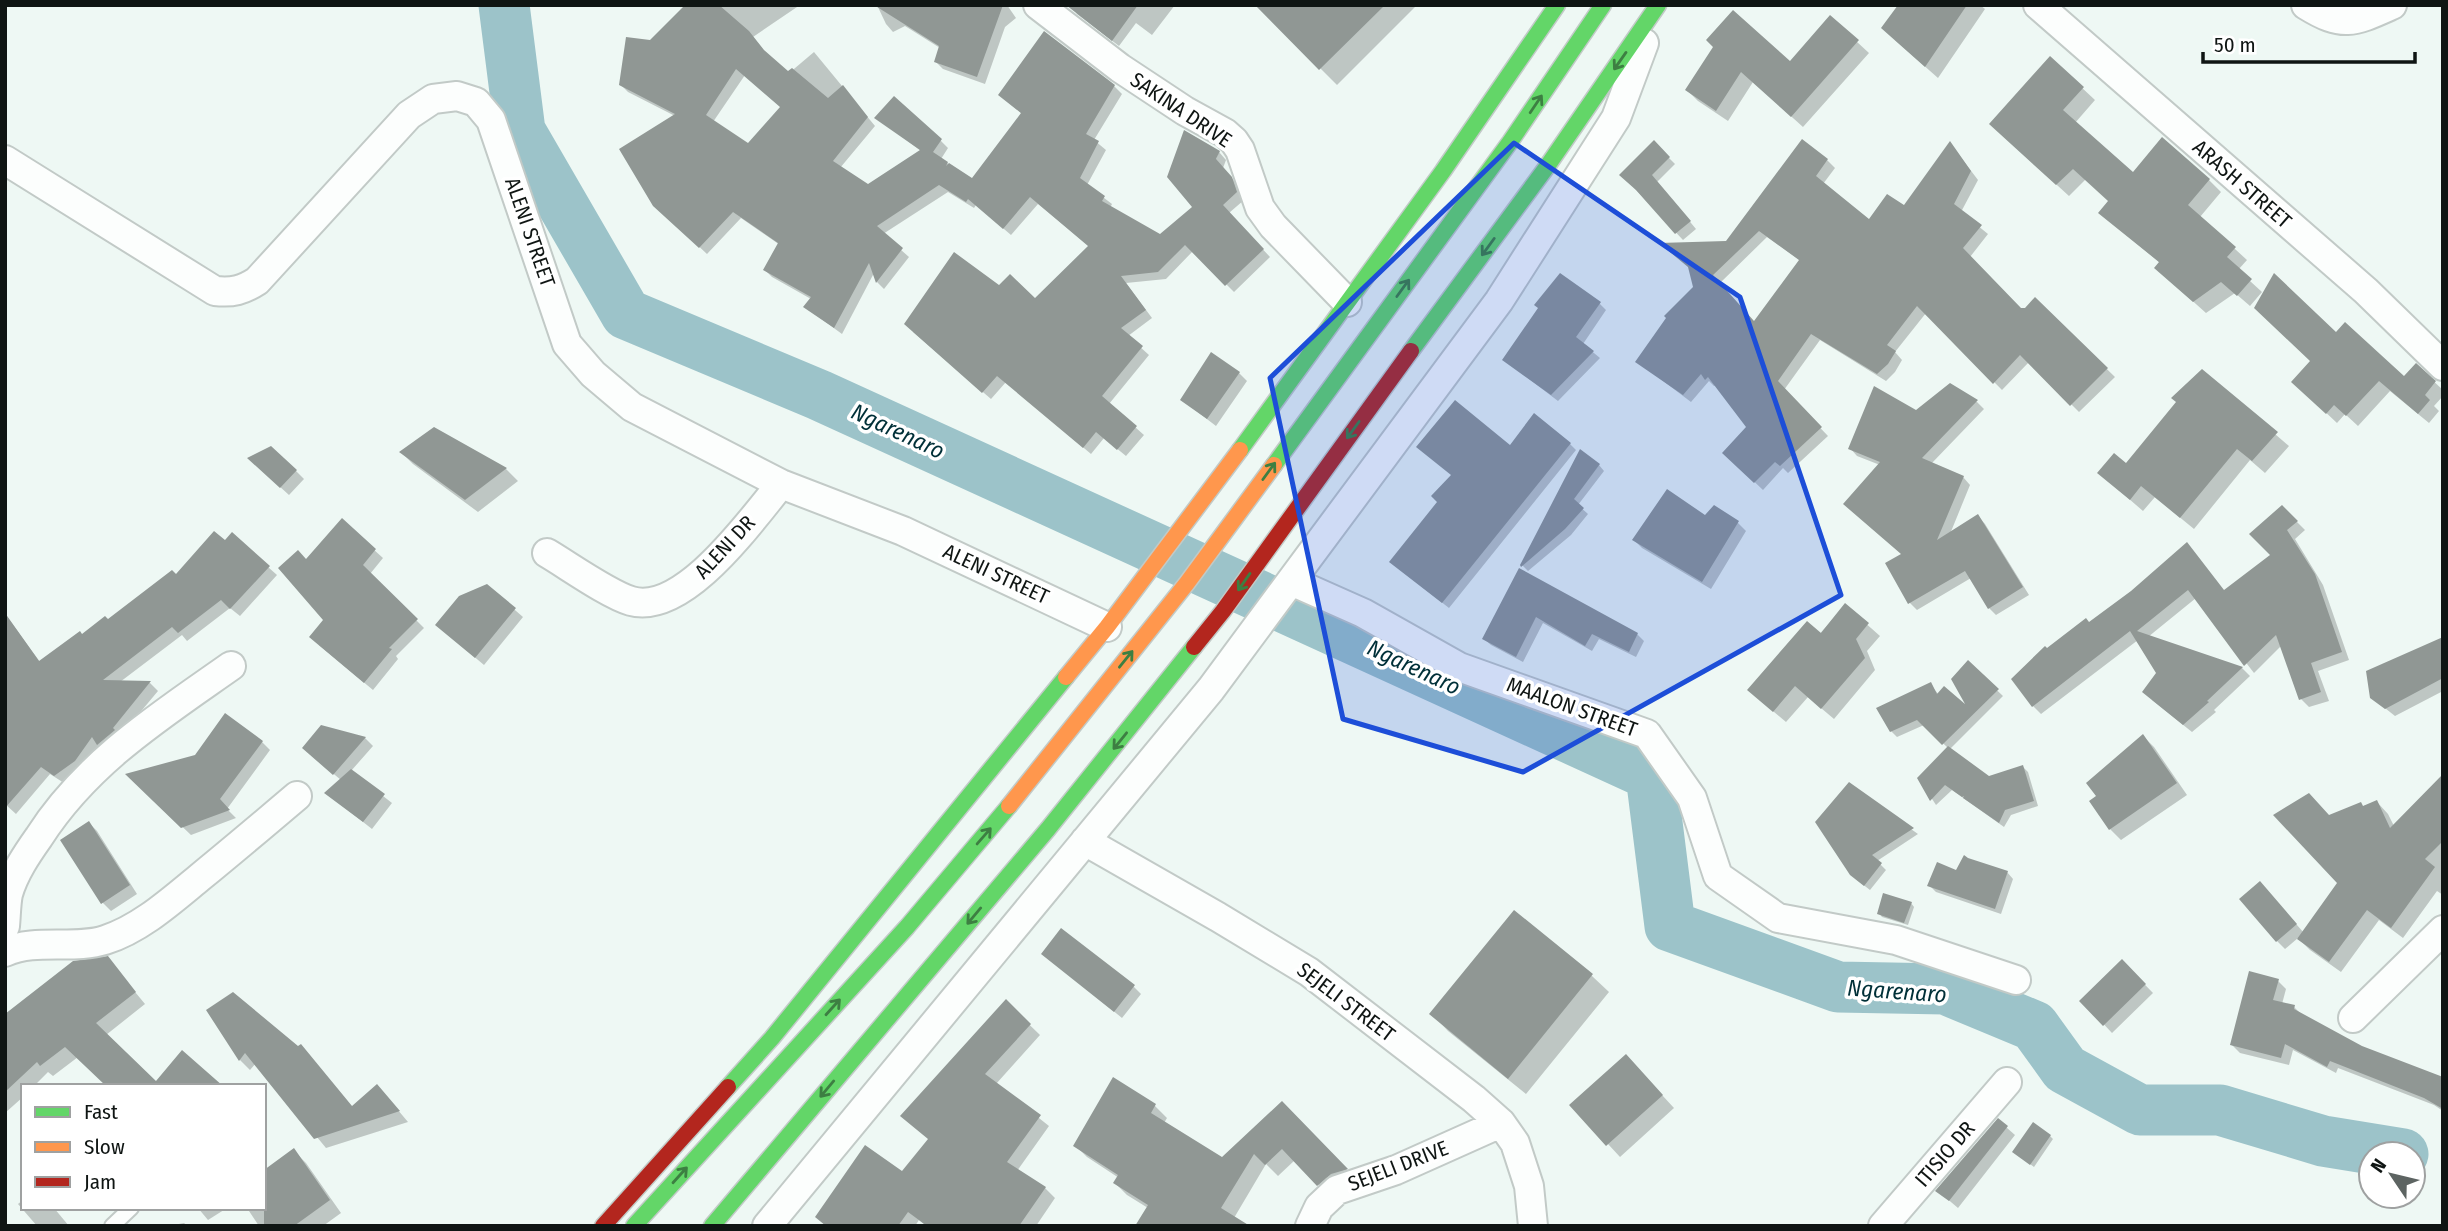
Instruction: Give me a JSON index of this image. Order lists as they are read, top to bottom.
{
  "streets": {
    "street": [
      "SAKINA DRIVE",
      "ARASH STREET",
      "ALENI STREET",
      "ALENI DR",
      "MAALON STREET",
      "SEJELI STREET",
      "ITISIO DR",
      "SEJELI DRIVE"
    ]
  },
  "crossings": [
    ["ALENI STREET", "ALENI DR"],
    ["SEJELI STREET", "SEJELI DRIVE"]
  ],
  "water": ["Ngarenaro"],
  "legend": ["Fast", "Slow", "Jam"],
  "scale_bar": "50 m",
  "north": "top left"
}
